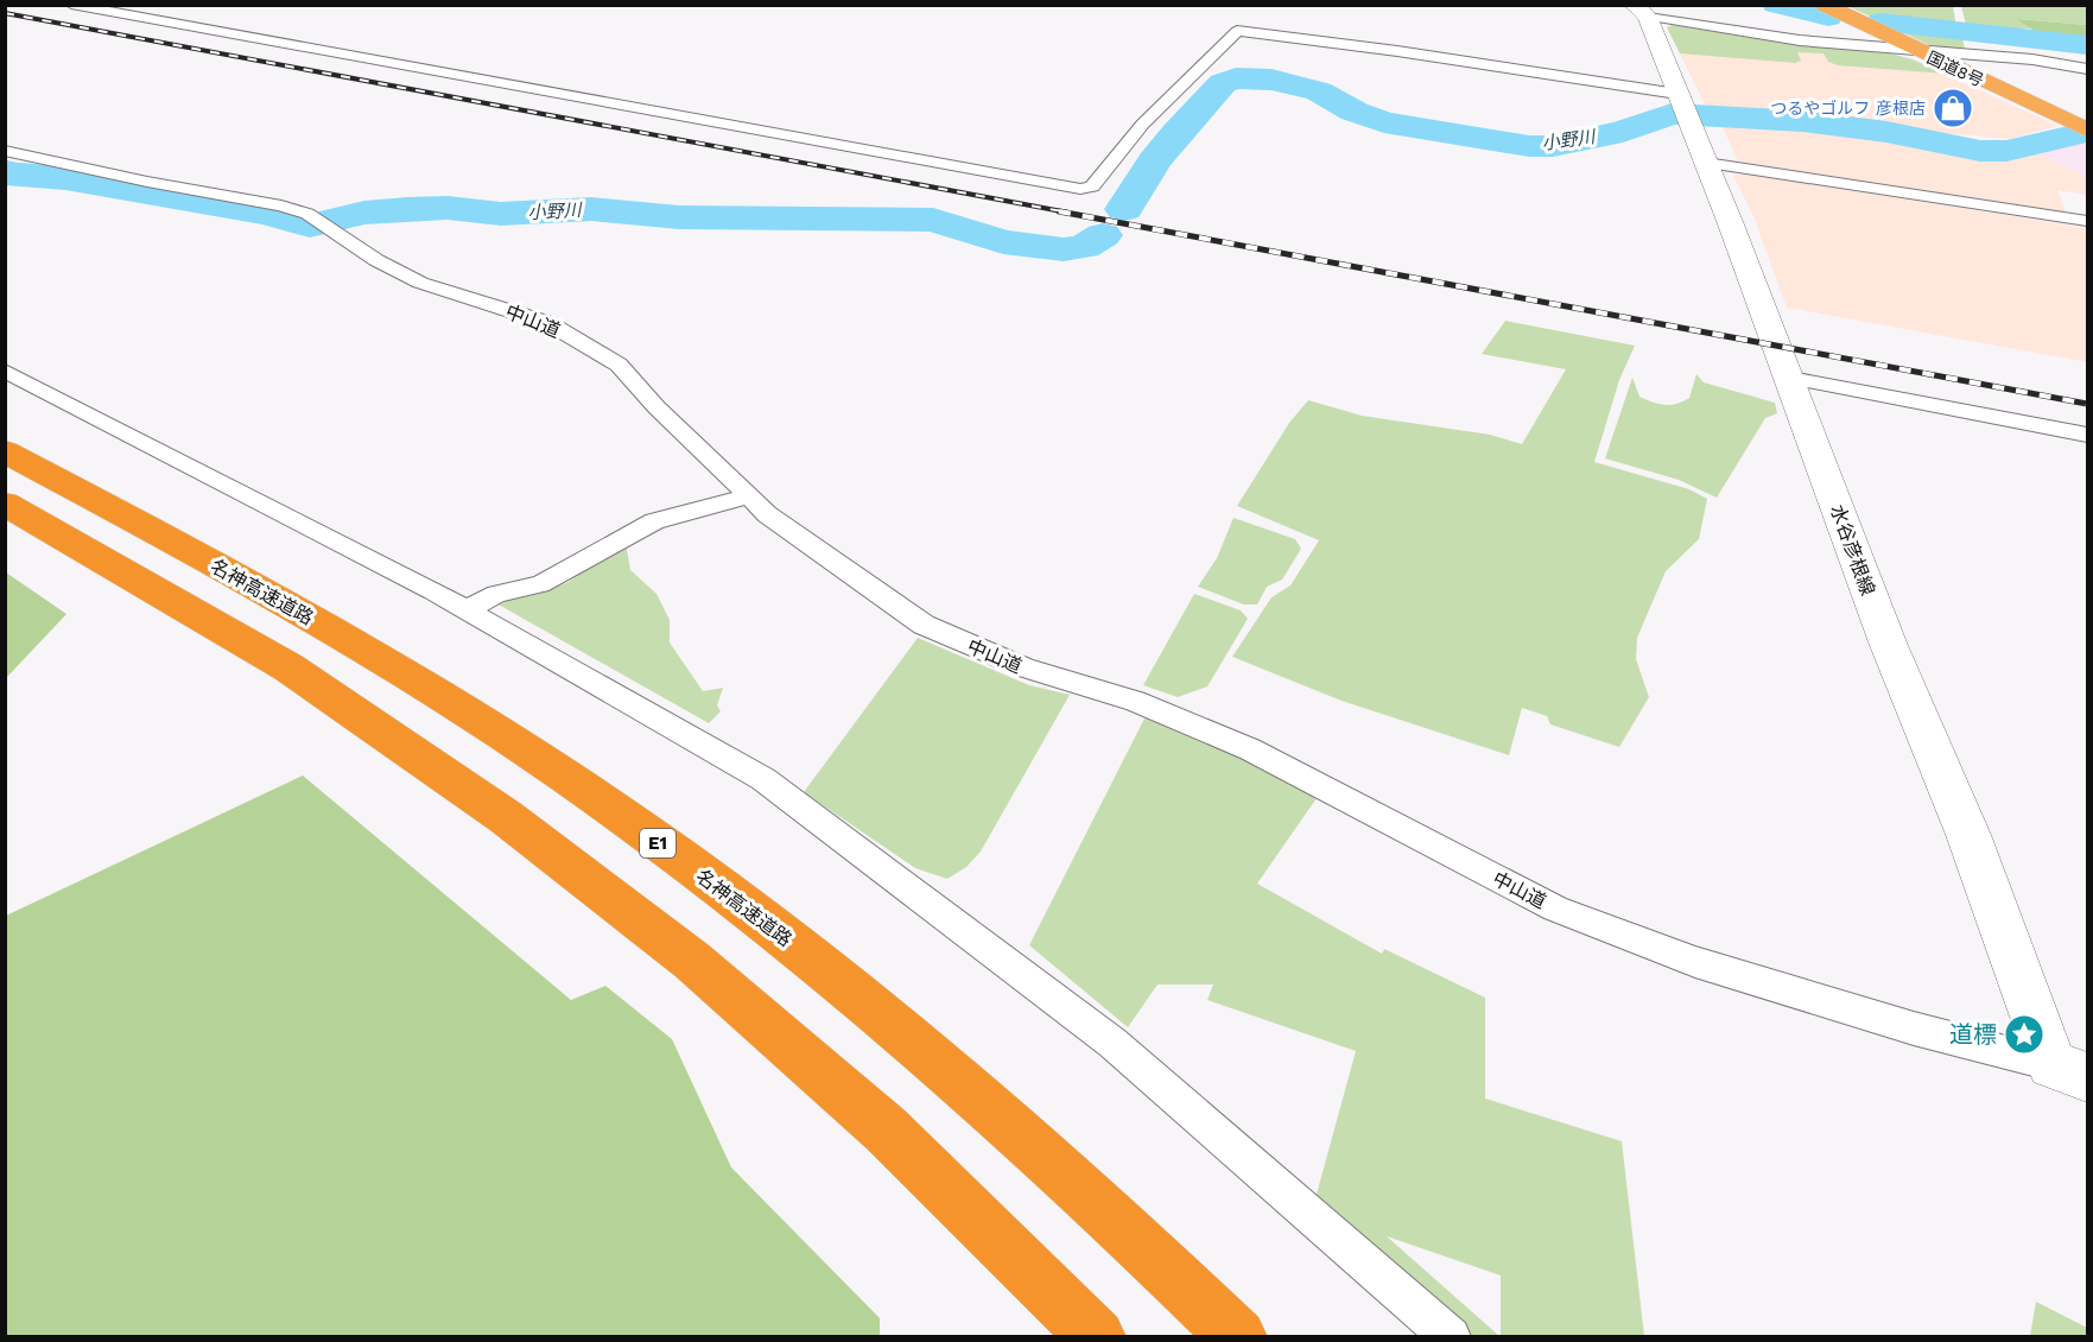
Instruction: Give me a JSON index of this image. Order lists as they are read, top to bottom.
{
  "streets": {
    "highway": ["国道8号", "名神高速道路", "E1"],
    "main road": ["水谷彦根線"],
    "street": ["中山道"]
  },
  "crossings": [
    ["中山道", "水谷彦根線"]
  ],
  "water": ["小野川"],
  "places": {
    "shop": ["つるやゴルフ 彦根店"],
    "place": ["道標"]
  }
}
